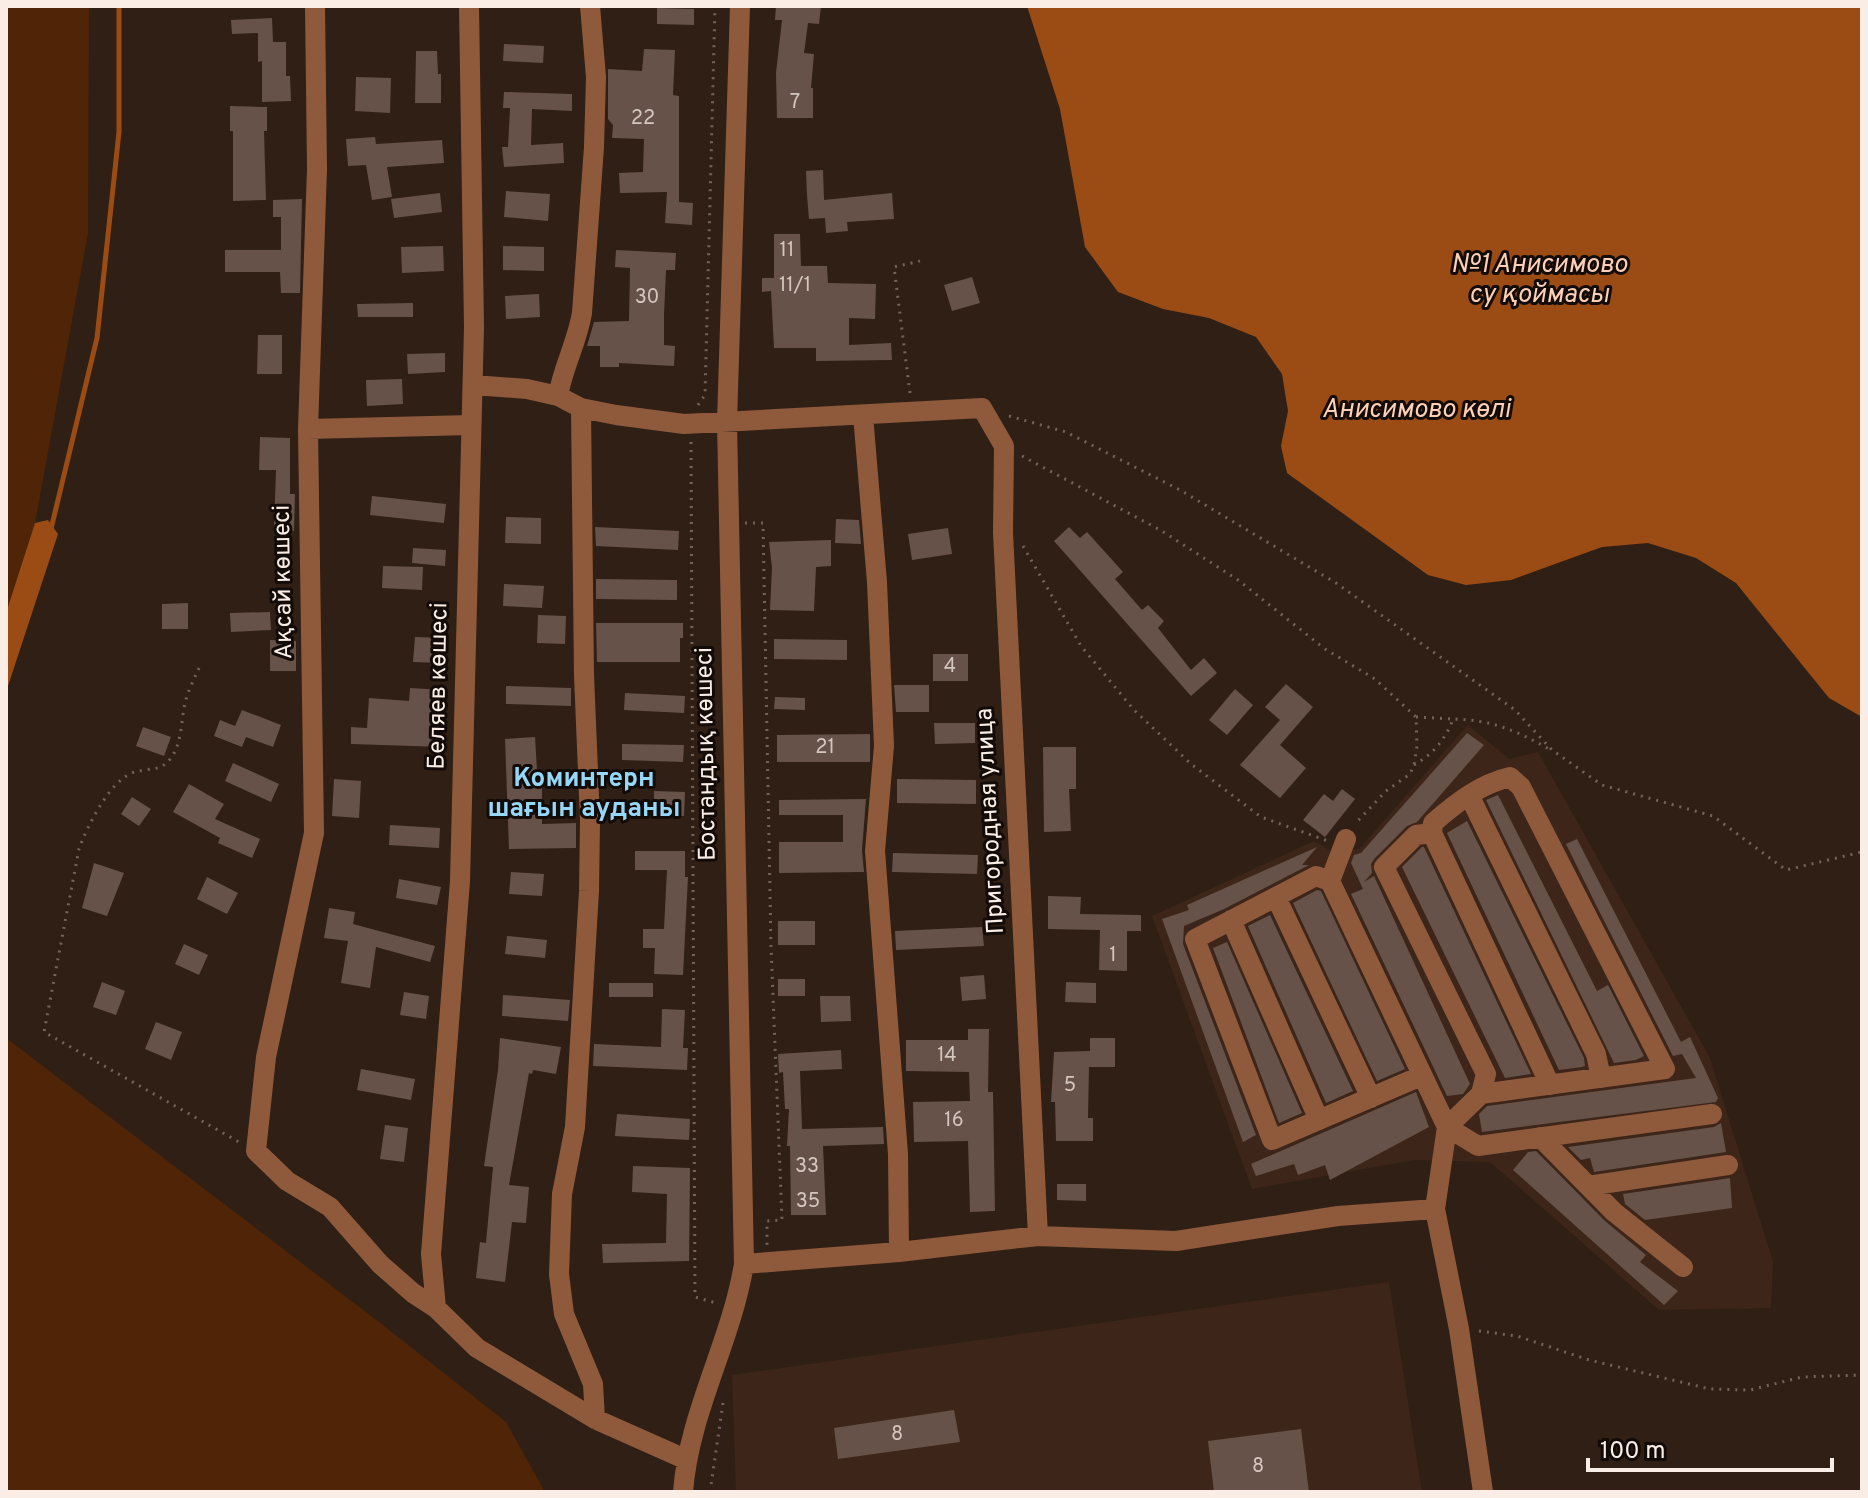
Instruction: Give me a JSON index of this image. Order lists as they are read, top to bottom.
{
  "streets": {
    "street": [
      "Ақсай көшесі",
      "Беляев көшесі",
      "Бостандық көшесі",
      "Пригородная улица"
    ]
  },
  "districts": ["Коминтерн шағын ауданы"],
  "water": ["№1 Анисимово су қоймасы", "Анисимово көлі"],
  "house_numbers": [
    "7",
    "22",
    "11",
    "11/1",
    "30",
    "4",
    "21",
    "1",
    "14",
    "5",
    "16",
    "33",
    "35",
    "8",
    "8"
  ],
  "scale_bar": "100 m"
}
